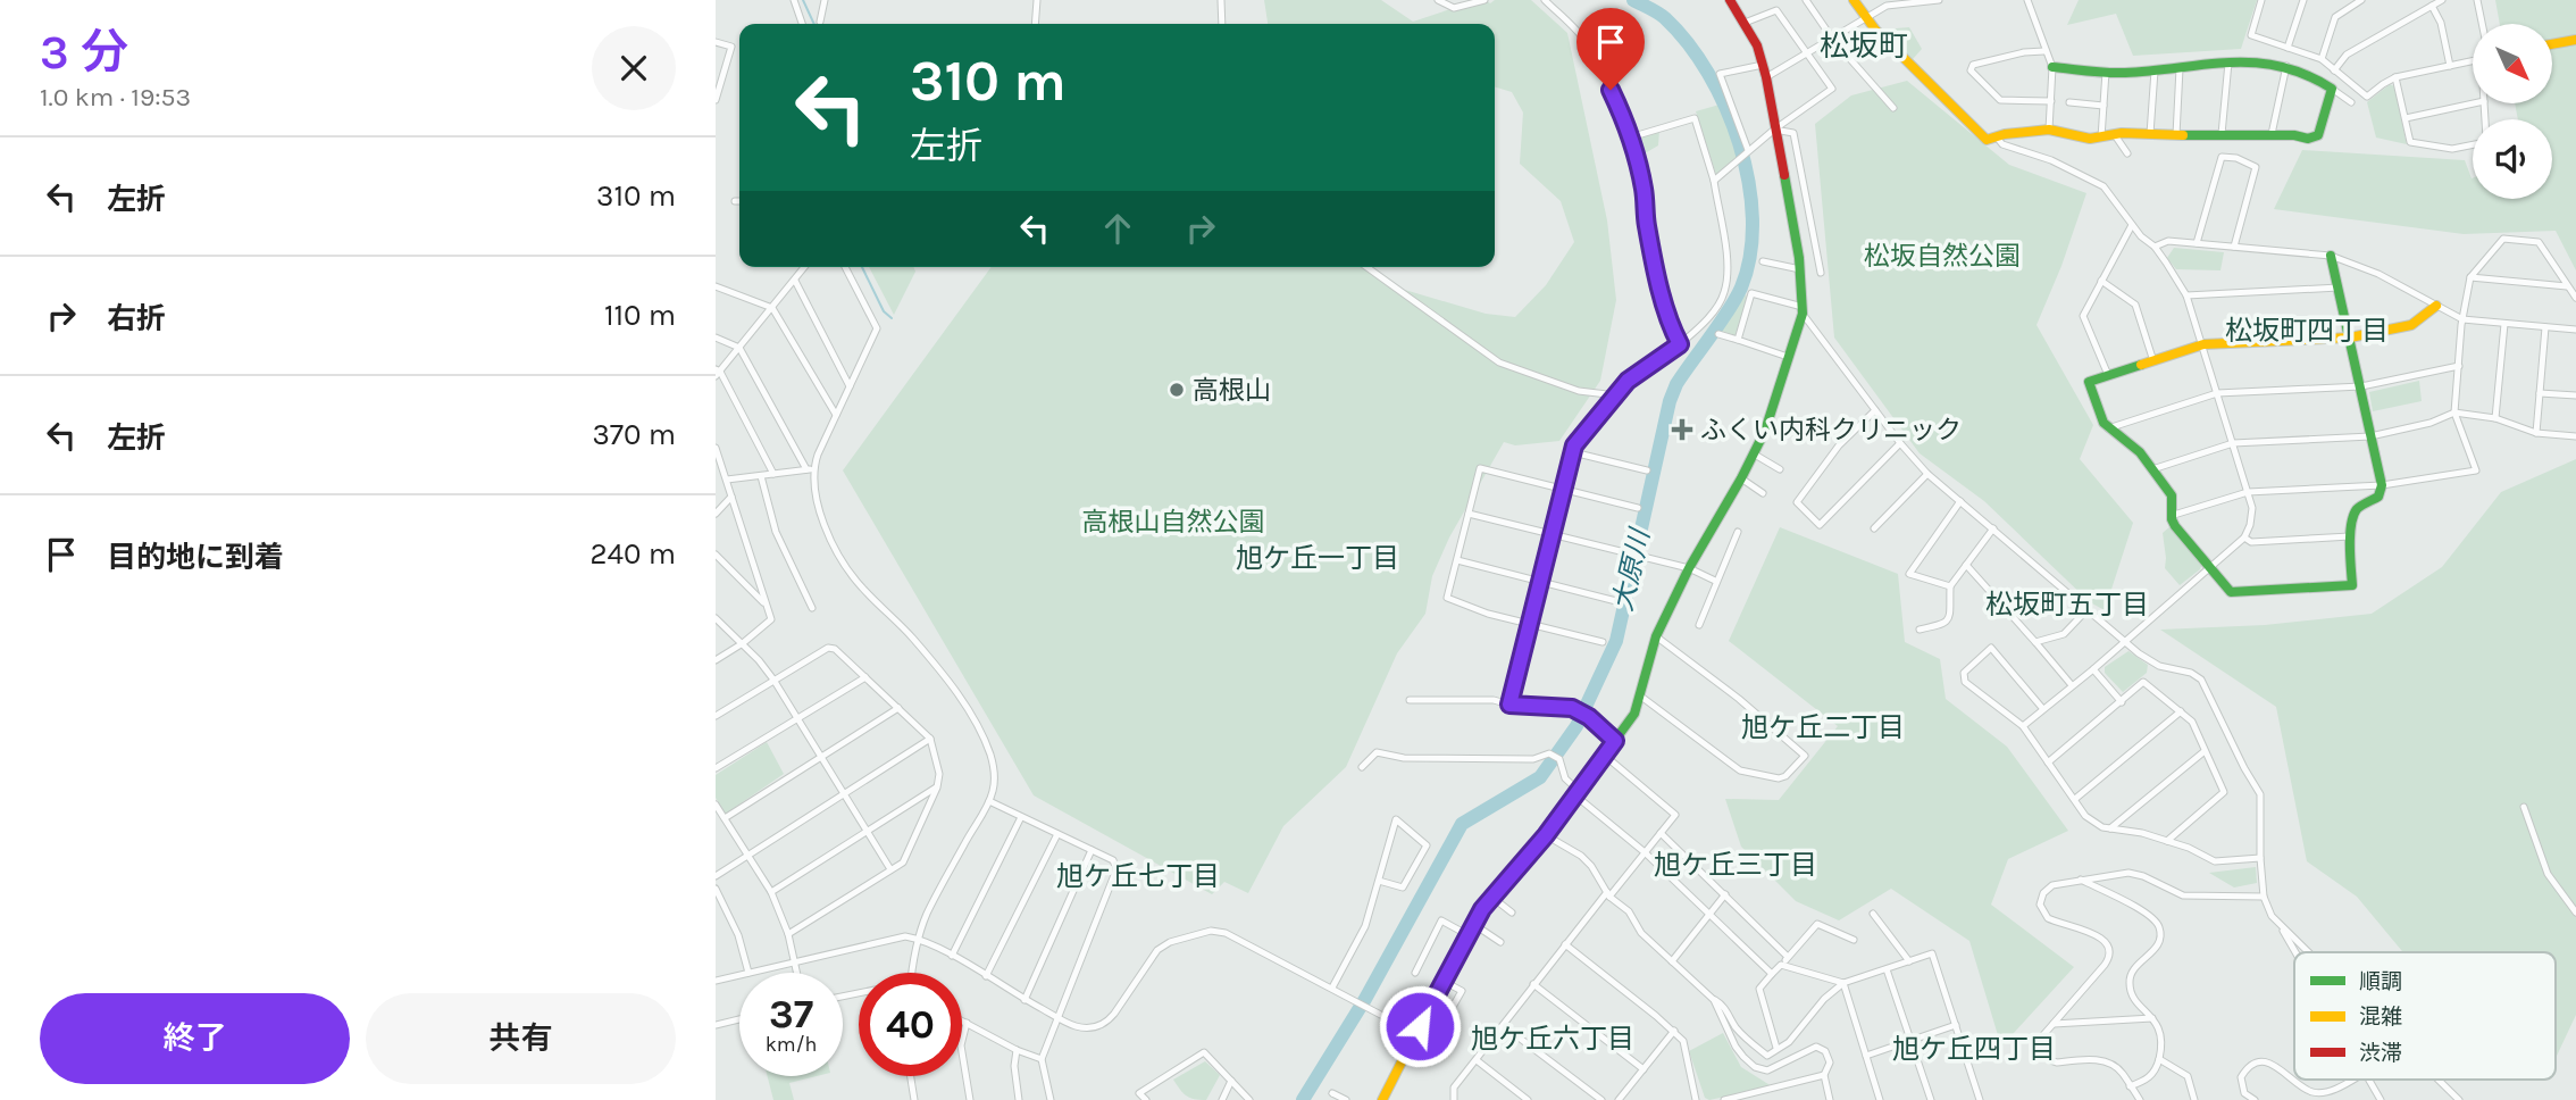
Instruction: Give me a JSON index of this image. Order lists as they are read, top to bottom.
{
  "districts": [
    "松坂町",
    "松坂町四丁目",
    "旭ケ丘一丁目",
    "松坂町五丁目",
    "旭ケ丘二丁目",
    "旭ケ丘三丁目",
    "旭ケ丘七丁目",
    "旭ケ丘六丁目",
    "旭ケ丘四丁目"
  ],
  "water": ["大原川"],
  "parks": ["松坂自然公園", "高根山自然公園"],
  "places": {
    "other": ["高根山"],
    "health": ["ふくい内科クリニック"]
  },
  "legend": ["順調", "混雑", "渋滞"],
  "north": "bottom right",
  "page": {
    "heading": ["3 分", "1.0 km · 19:53"],
    "turn": ["310 m", "左折"],
    "list": [
      {
        "name": "左折",
        "value": "310 m"
      },
      {
        "name": "右折",
        "value": "110 m"
      },
      {
        "name": "左折",
        "value": "370 m"
      },
      {
        "name": "目的地に到着",
        "value": "240 m"
      }
    ],
    "speed": "37 km/h",
    "limit": "40",
    "buttons": ["終了", "共有"]
  }
}
